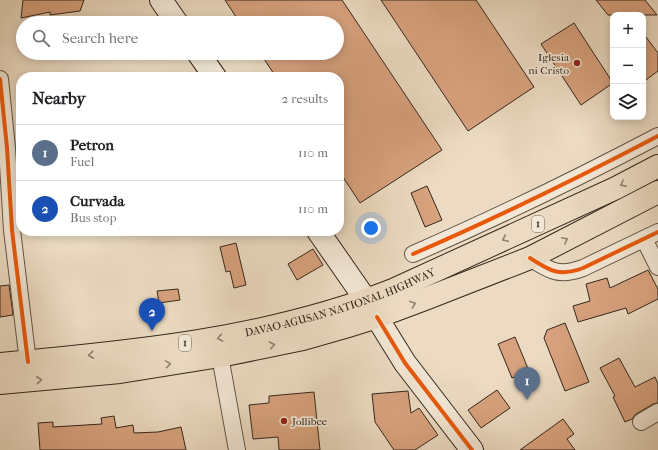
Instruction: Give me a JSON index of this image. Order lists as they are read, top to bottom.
{
  "streets": {
    "highway": ["1", "DAVAO-AGUSAN NATIONAL HIGHWAY"]
  },
  "places": ["Iglesia ni Cristo", "Jollibee"],
  "page": {
    "map_buttons": ["+", "−"],
    "search": "Search here",
    "heading": ["Nearby", "2 results"],
    "list": [
      {
        "mark": "1",
        "name": "Petron",
        "note": "Fuel",
        "value": "110 m"
      },
      {
        "mark": "2",
        "name": "Curvada",
        "note": "Bus stop",
        "value": "110 m"
      }
    ],
    "pins": ["2", "1"]
  }
}
